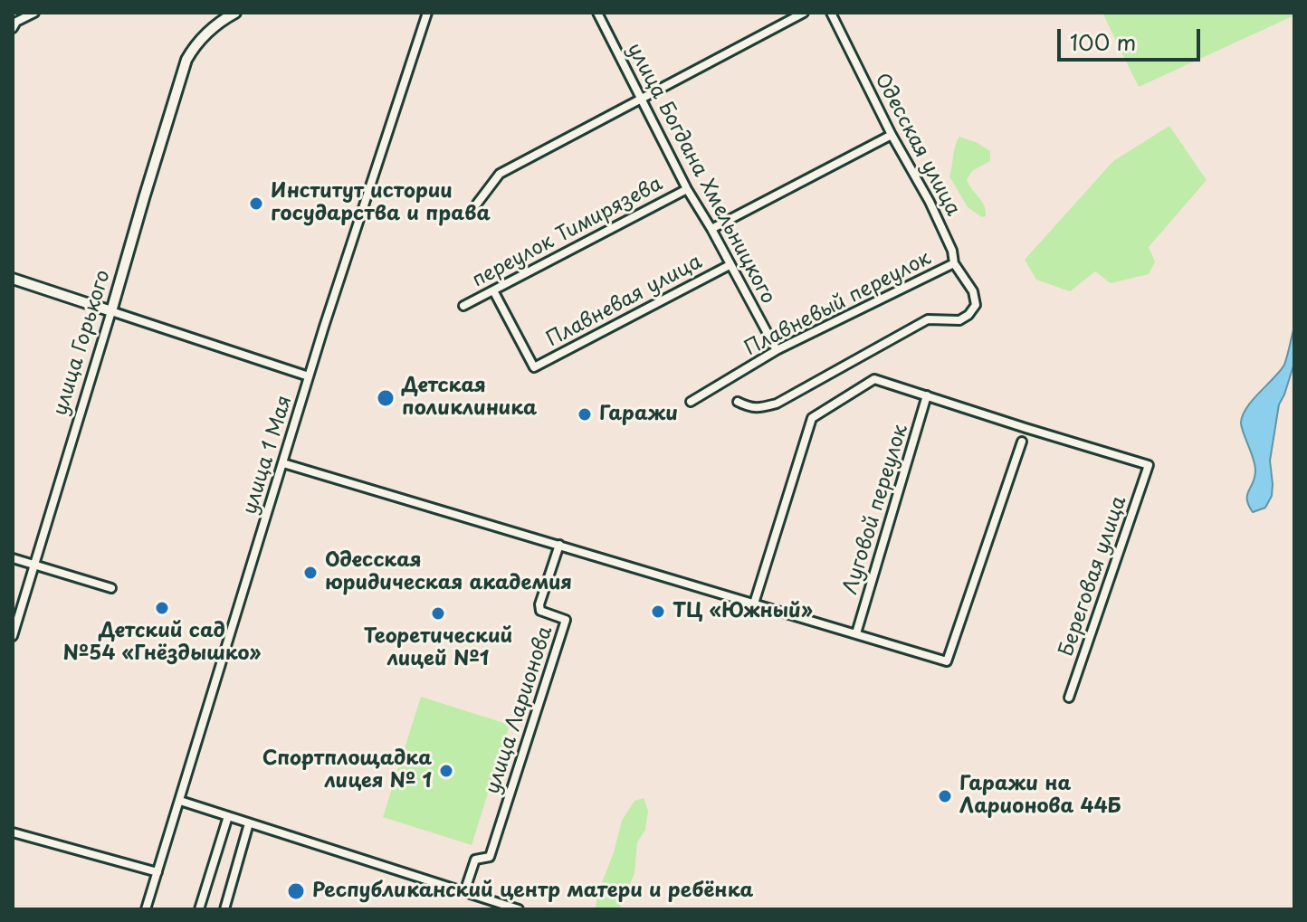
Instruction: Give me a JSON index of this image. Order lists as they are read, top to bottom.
{
  "streets": {
    "street": [
      "Одесская улица",
      "улица Богдана Хмельницкого",
      "переулок Тимирязева",
      "Плавневая улица",
      "Плавневый переулок",
      "улица Горького",
      "улица 1 Мая",
      "Луговой переулок",
      "Береговая улица",
      "улица Ларионова"
    ]
  },
  "crossings": [
    ["Одесская улица", "Плавневая улица"],
    ["Одесская улица", "Плавневый переулок"],
    ["улица Богдана Хмельницкого", "переулок Тимирязева"],
    ["улица Богдана Хмельницкого", "Плавневая улица"],
    ["улица Богдана Хмельницкого", "Плавневый переулок"],
    ["переулок Тимирязева", "Плавневая улица"],
    ["Луговой переулок", "Береговая улица"]
  ],
  "places": [
    "Институт истории государства и права",
    "Детская поликлиника",
    "Гаражи",
    "Одесская юридическая академия",
    "Детский сад №54 «Гнёздышко»",
    "ТЦ «Южный»",
    "Теоретический лицей №1",
    "Спортплощадка лицея № 1",
    "Гаражи на Ларионова 44Б",
    "Республиканский центр матери и ребёнка"
  ],
  "scale_bar": "100 m"
}
